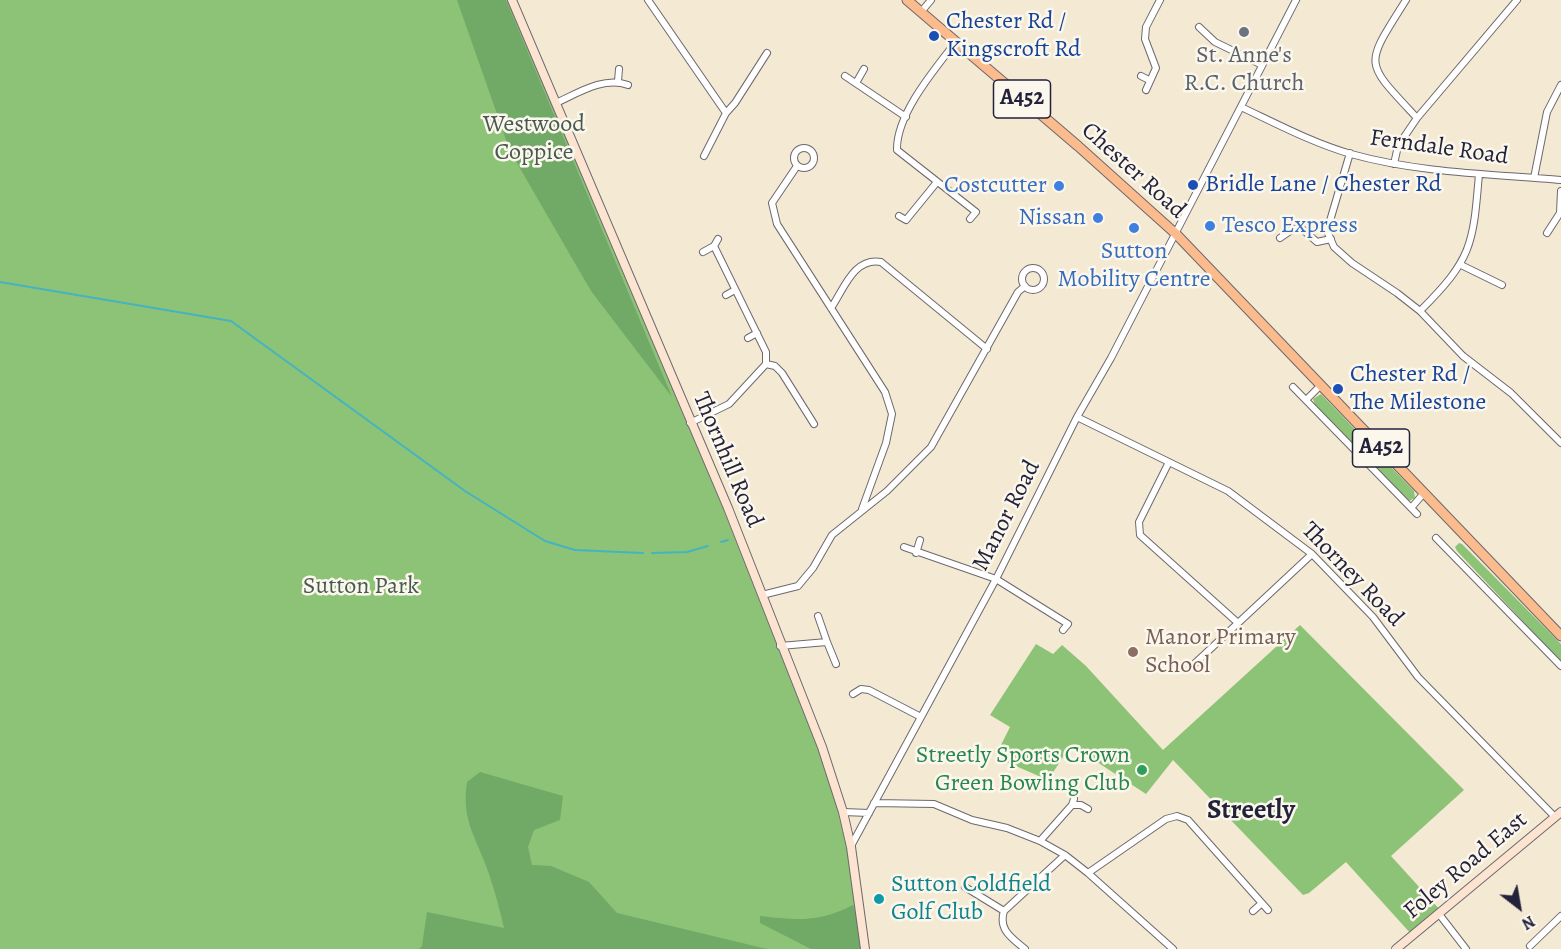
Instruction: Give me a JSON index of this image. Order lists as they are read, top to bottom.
{
  "streets": {
    "highway": ["A452", "Chester Road"],
    "main road": ["Thornhill Road", "Foley Road East"],
    "street": ["Ferndale Road", "Manor Road", "Thorney Road"]
  },
  "crossings": [
    ["Ferndale Road", "Manor Road"],
    ["Chester Road", "Manor Road"],
    ["Thornhill Road", "Manor Road"],
    ["Manor Road", "Thorney Road"],
    ["Thorney Road", "Foley Road East"]
  ],
  "districts": ["Streetly"],
  "parks": ["Westwood Coppice", "Sutton Park"],
  "places": [
    "St. Anne's R.C. Church",
    "Chester Rd / Kingscroft Rd",
    "Bridle Lane / Chester Rd",
    "Costcutter",
    "Nissan",
    "Tesco Express",
    "Sutton Mobility Centre",
    "Chester Rd / The Milestone",
    "Manor Primary School",
    "Streetly Sports Crown Green Bowling Club",
    "Sutton Coldfield Golf Club"
  ],
  "north": "bottom right"
}
